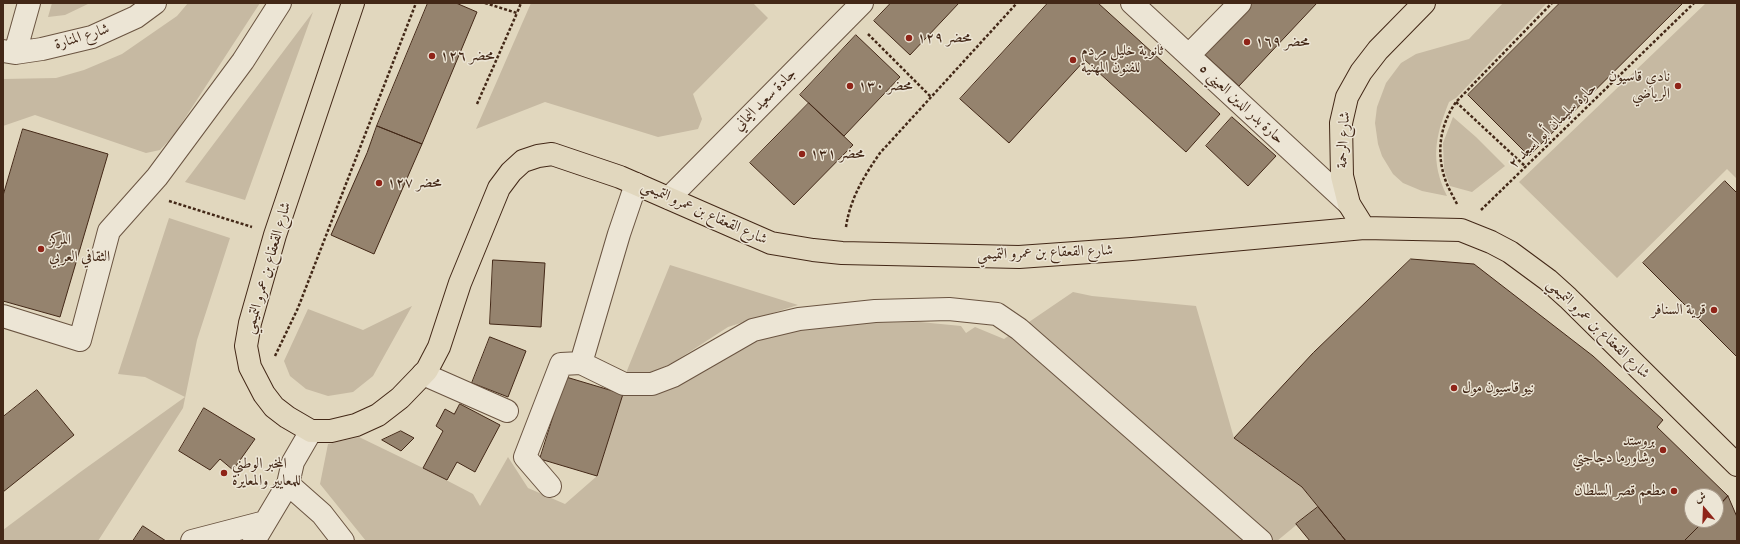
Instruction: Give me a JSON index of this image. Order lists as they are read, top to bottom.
{
  "streets": {
    "main road": ["شارع الرحمة", "شارع القعقاع بن عمرو التميمي"],
    "street": ["شارع المنارة", "جادة سعيد اليماني", "حارة بدر الدين العيني ٥"],
    "path": ["حارة سليمان أبو أسعد ٢"]
  },
  "crossings": [
    ["جادة سعيد اليماني", "شارع القعقاع بن عمرو التميمي"],
    ["حارة بدر الدين العيني ٥", "شارع الرحمة"],
    ["حارة سليمان أبو أسعد ٢", "شارع القعقاع بن عمرو التميمي"],
    ["شارع الرحمة", "شارع القعقاع بن عمرو التميمي"]
  ],
  "places": [
    "محضر ١٢٩",
    "محضر ١٦٩",
    "محضر ١٢٦",
    "ثانوية خليل مردم للفنون المهنية",
    "محضر ١٣٠",
    "نادي قاسيون الرياضي",
    "محضر ١٣١",
    "محضر ١٢٧",
    "المركز الثقافي العربي",
    "قرية السنافر",
    "نيو قاسيون مول",
    "بروستد وشاورما دجاجتي",
    "المخبر الوطني للمعايير والمعايرة",
    "مطعم قصر السلطان"
  ],
  "north": "top"
}
